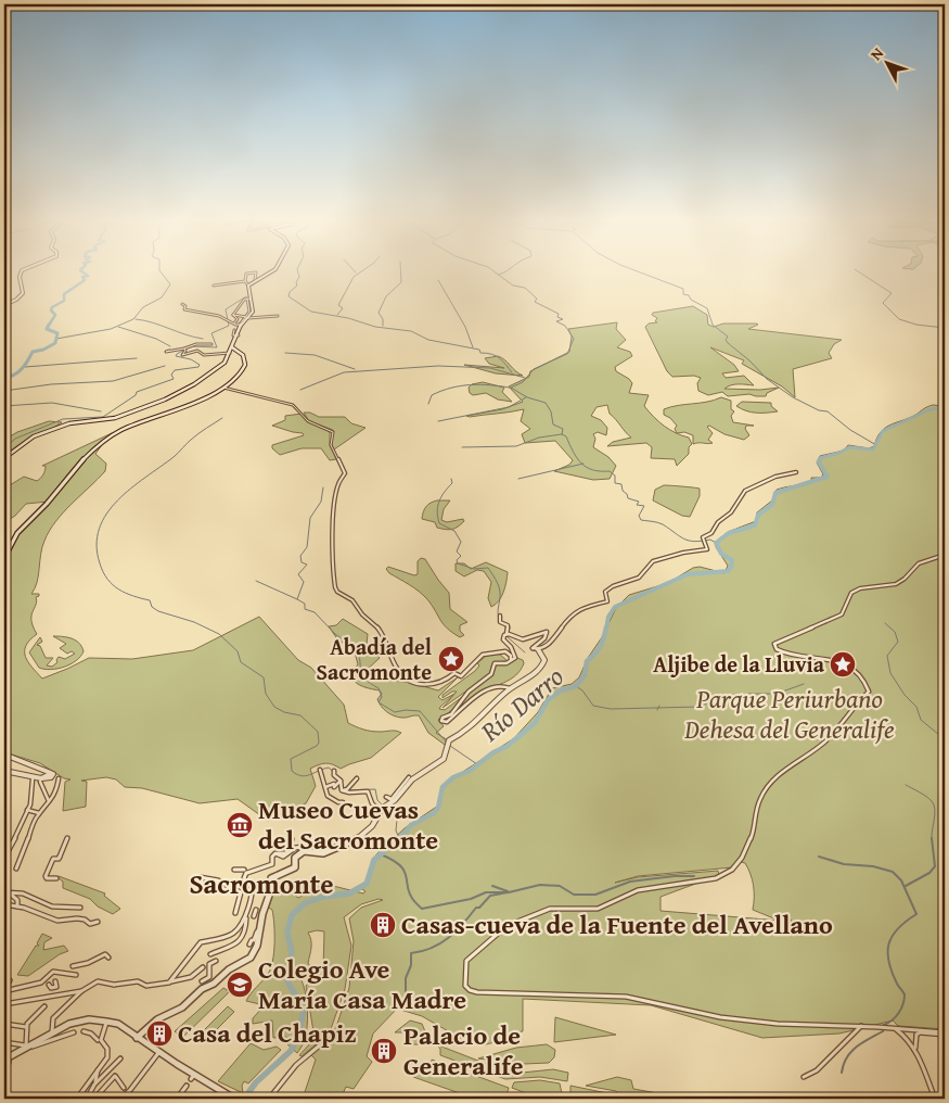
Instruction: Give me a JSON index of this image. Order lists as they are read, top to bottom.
{
  "districts": ["Sacromonte"],
  "water": ["Río Darro"],
  "parks": ["Parque Periurbano Dehesa del Generalife"],
  "places": {
    "place": ["Abadía del Sacromonte", "Aljibe de la Lluvia"],
    "museum": ["Museo Cuevas del Sacromonte"],
    "building": ["Casas-cueva de la Fuente del Avellano", "Casa del Chapiz", "Palacio de Generalife"],
    "school or university": ["Colegio Ave María Casa Madre"]
  },
  "north": "top left"
}
